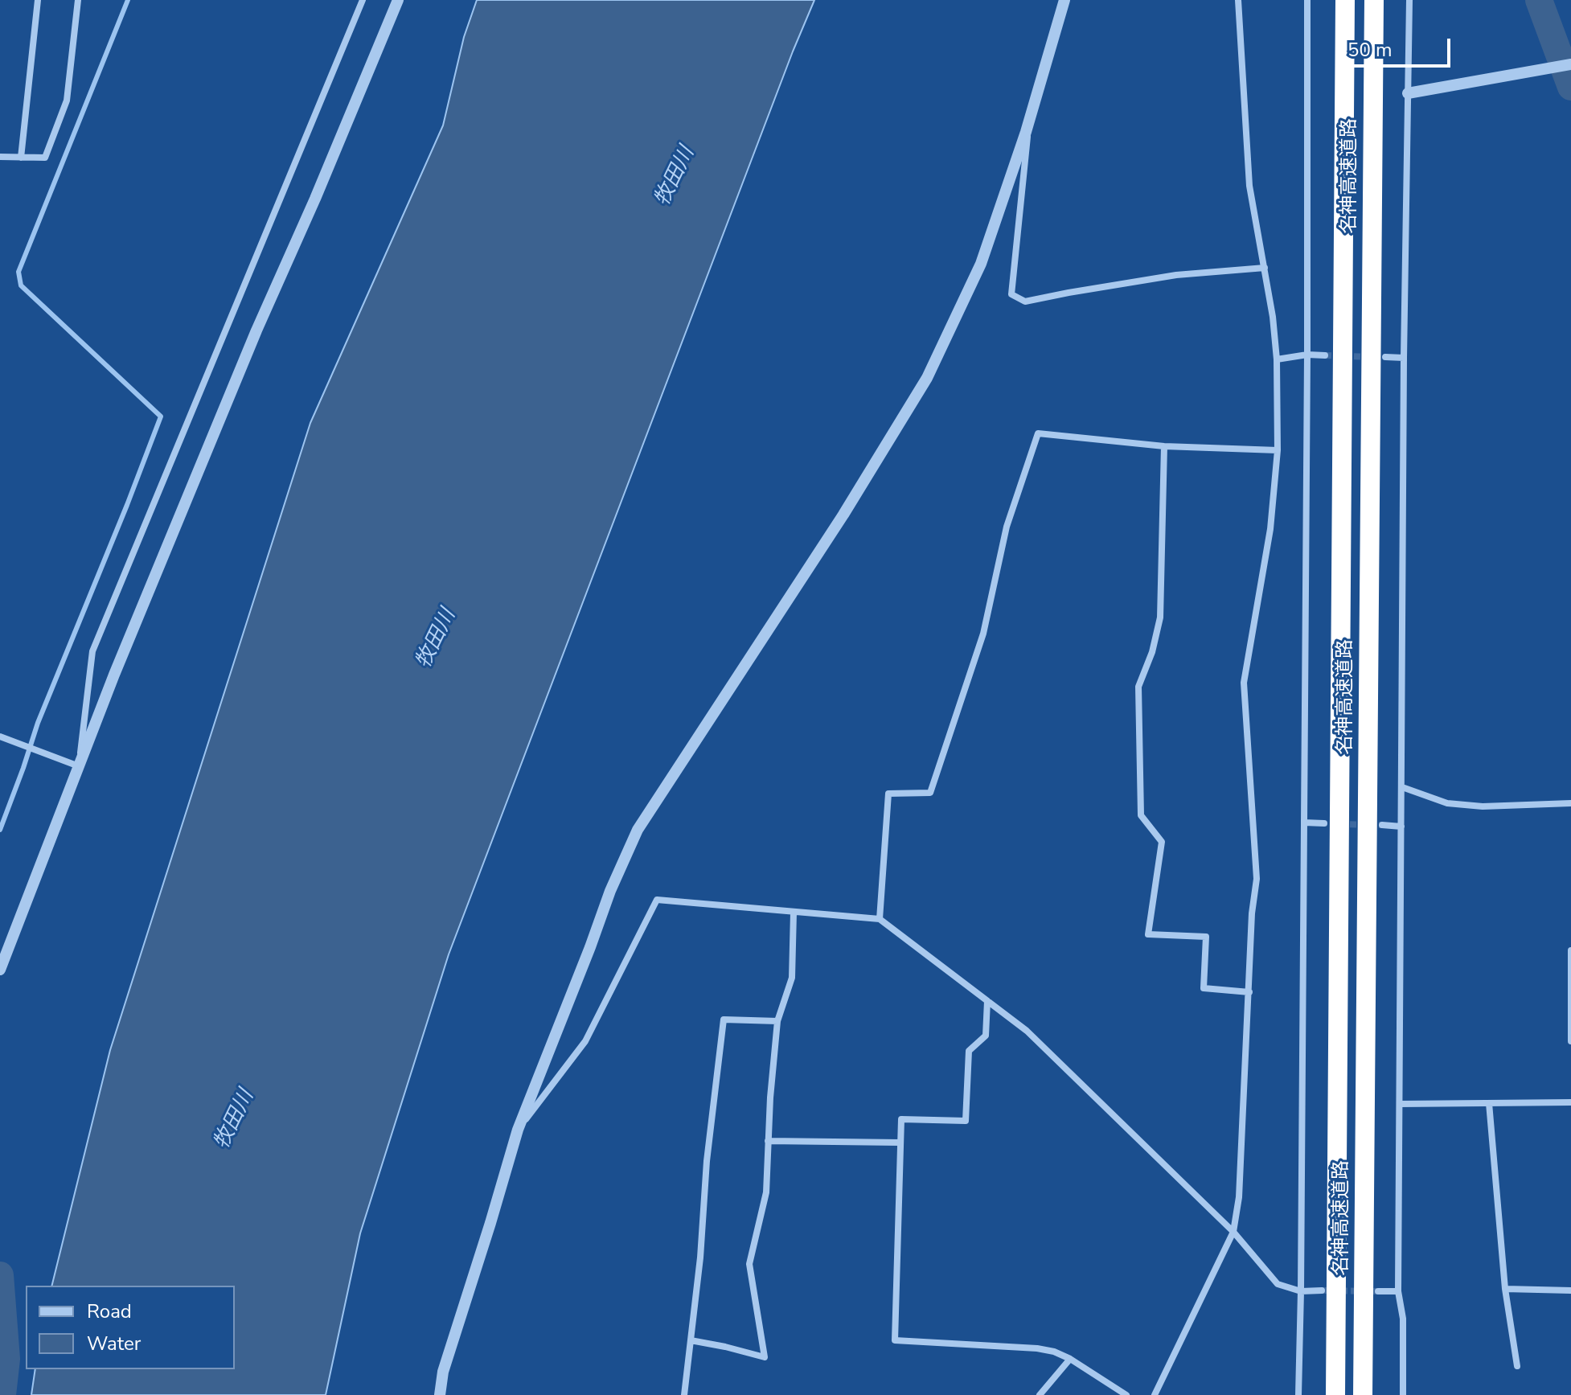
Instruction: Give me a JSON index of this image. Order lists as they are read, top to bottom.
{
  "streets": {
    "highway": ["名神高速道路"]
  },
  "water": ["牧田川"],
  "legend": ["Road", "Water"],
  "scale_bar": "50 m"
}
